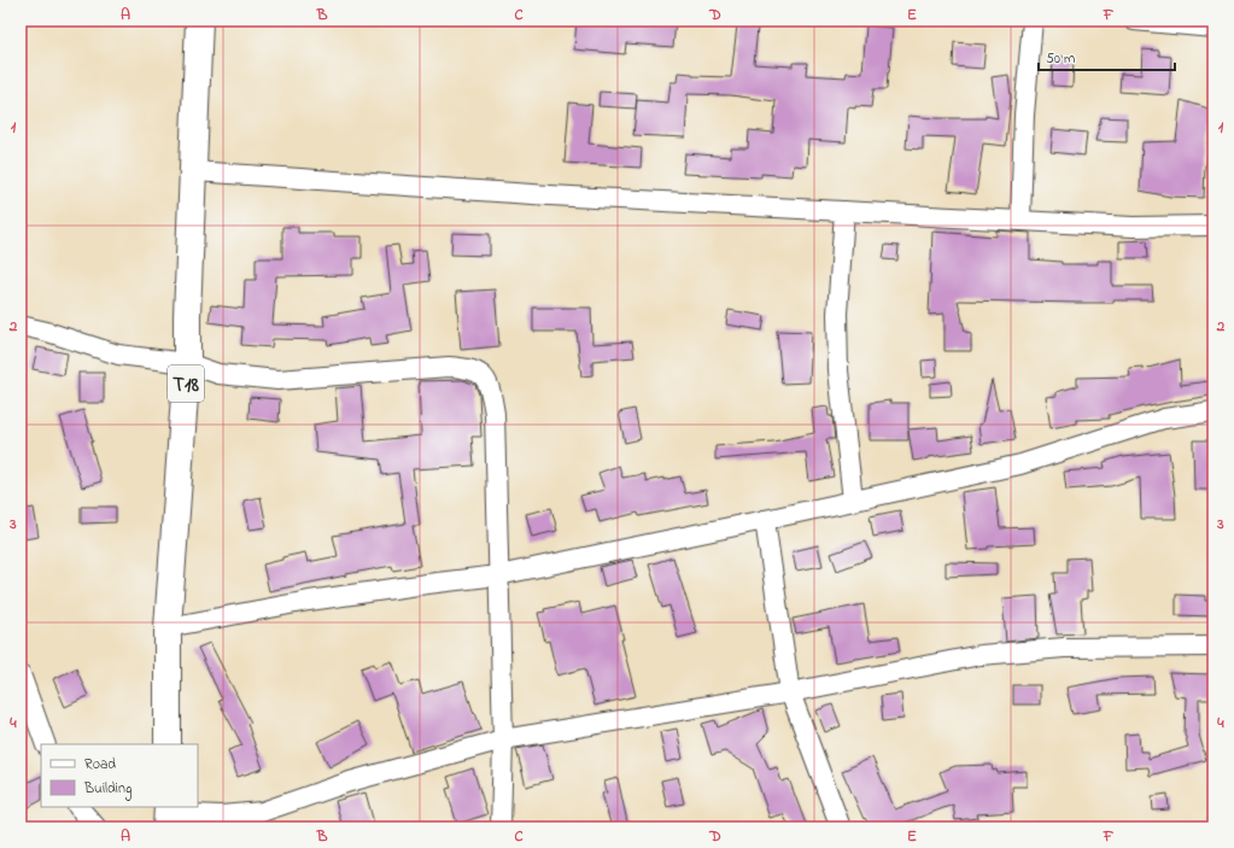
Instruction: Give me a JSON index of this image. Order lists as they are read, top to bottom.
{
  "streets": {
    "highway": ["T18"]
  },
  "legend": ["Road", "Building"],
  "scale_bar": "50 m",
  "grid": {
    "columns": [
      "A",
      "B",
      "C",
      "D",
      "E",
      "F"
    ],
    "rows": [
      "1",
      "2",
      "3",
      "4"
    ]
  }
}
